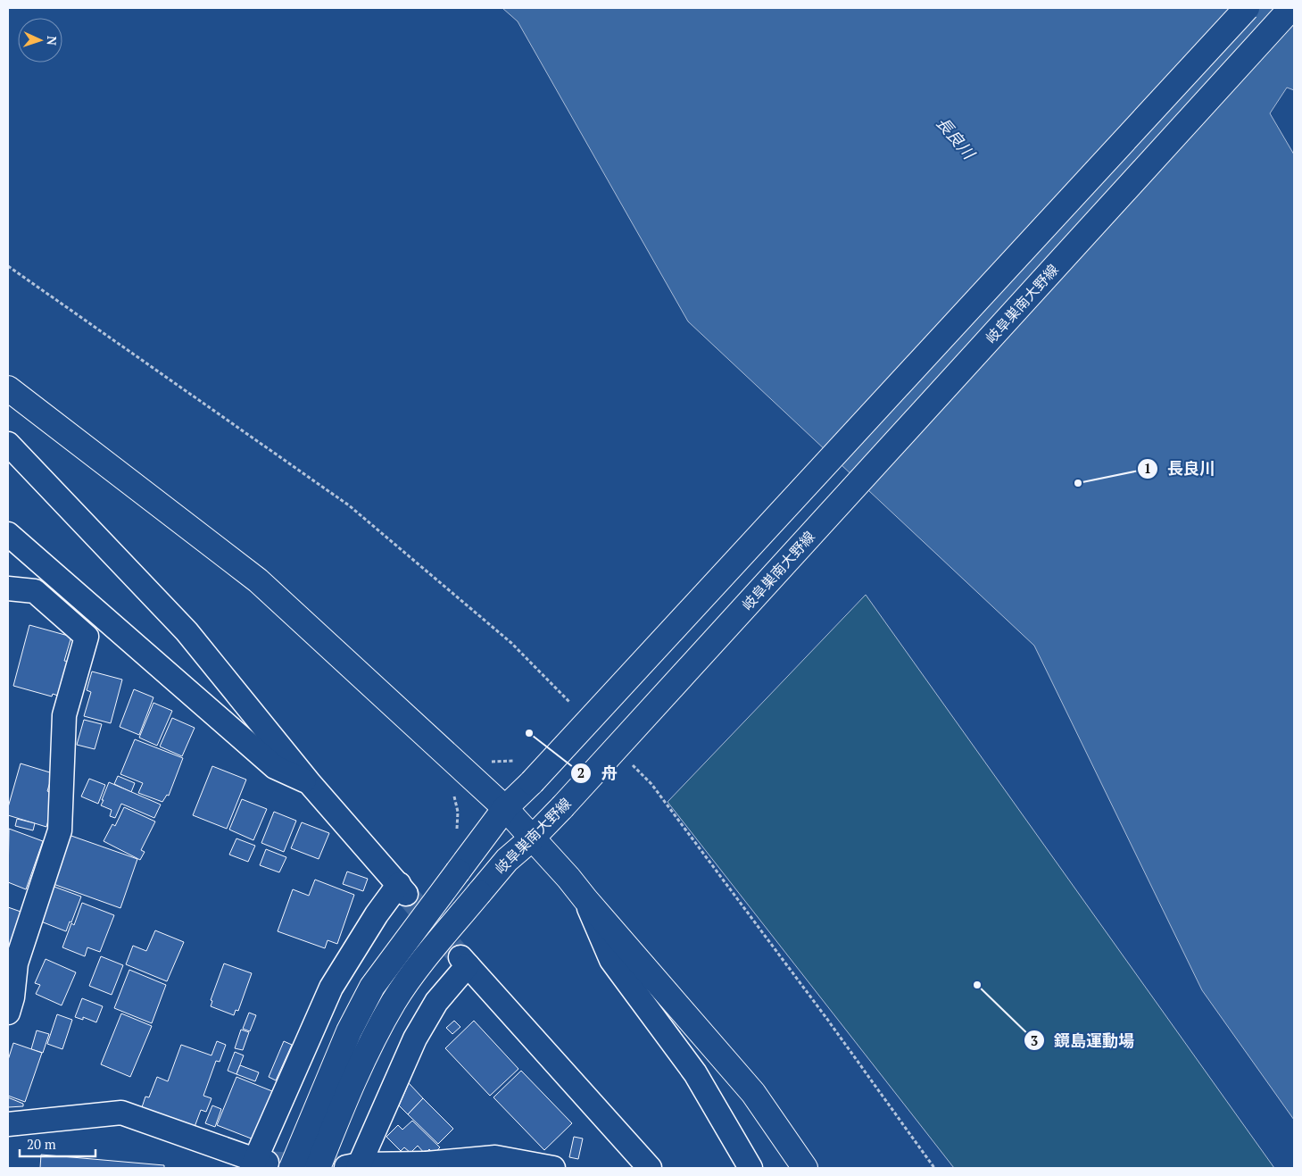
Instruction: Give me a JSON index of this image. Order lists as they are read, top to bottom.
{
  "streets": {
    "main road": ["岐阜巣南大野線"]
  },
  "water": ["長良川"],
  "places": ["長良川", "舟", "鏡島運動場"],
  "scale_bar": "20 m",
  "north": "right"
}
